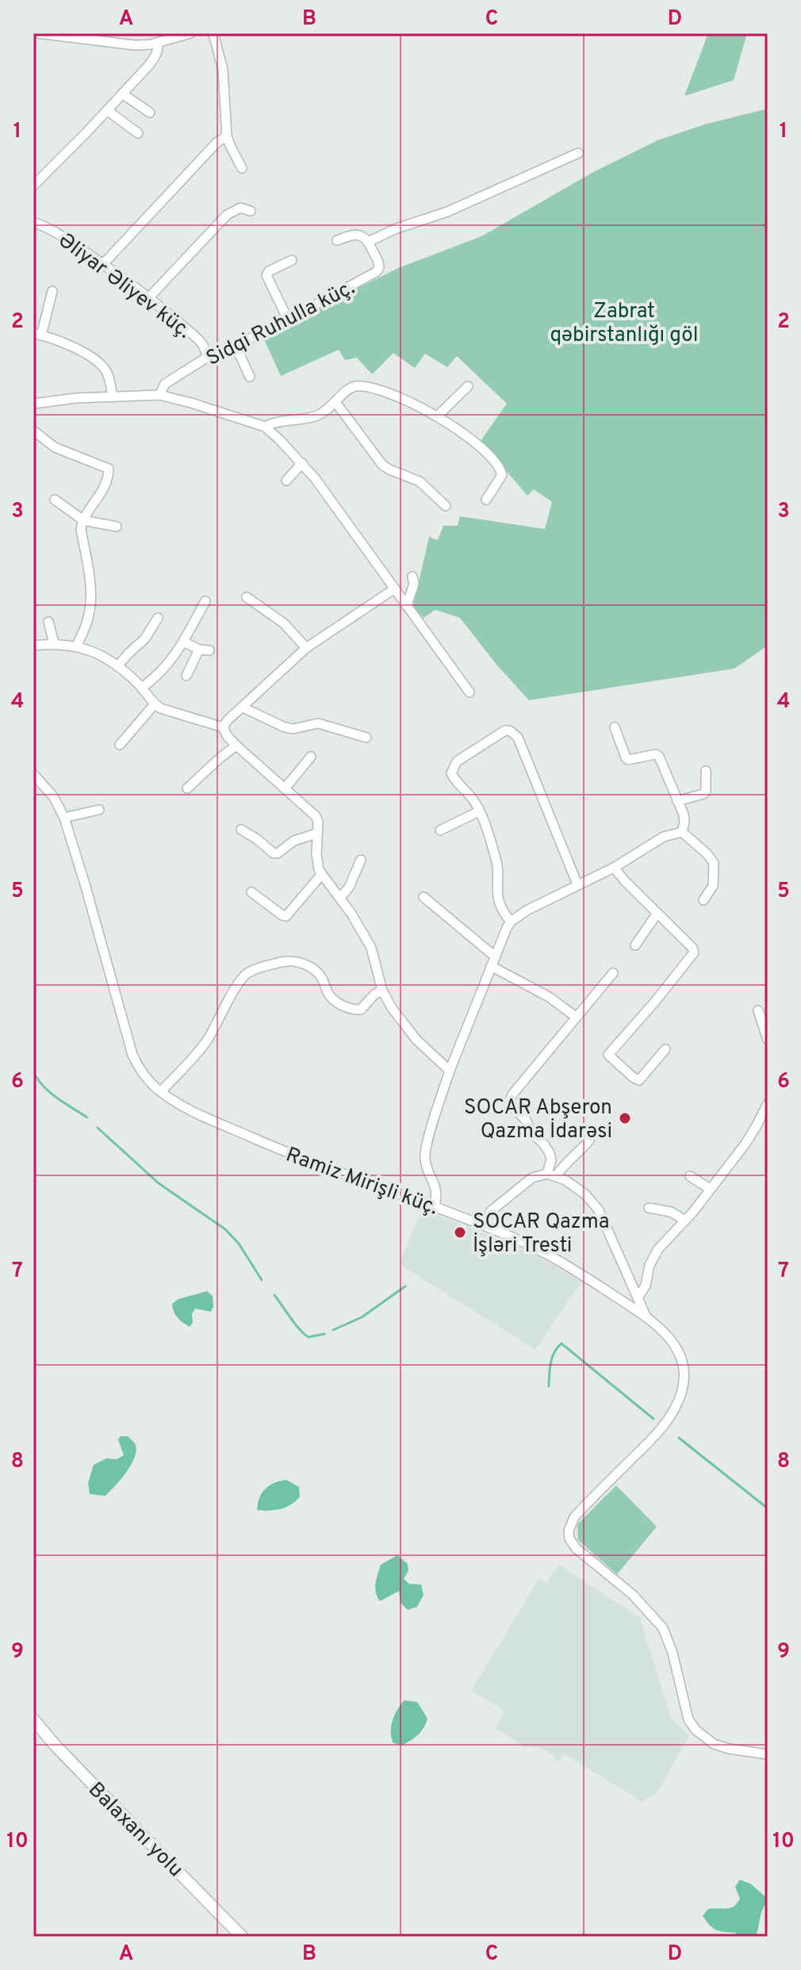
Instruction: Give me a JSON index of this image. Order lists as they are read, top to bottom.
{
  "streets": {
    "main road": ["Balaxanı yolu"],
    "street": ["Əliyar Əliyev küç.", "Sidqi Ruhulla küç.", "Ramiz Mirişli küç."]
  },
  "crossings": [
    ["Əliyar Əliyev küç.", "Sidqi Ruhulla küç."]
  ],
  "parks": ["Zabrat qəbirstanlığı göl"],
  "places": ["SOCAR Abşeron Qazma İdarəsi", "SOCAR Qazma İşləri Tresti"],
  "grid": {
    "columns": [
      "A",
      "B",
      "C",
      "D"
    ],
    "rows": [
      "1",
      "2",
      "3",
      "4",
      "5",
      "6",
      "7",
      "8",
      "9",
      "10"
    ]
  }
}
